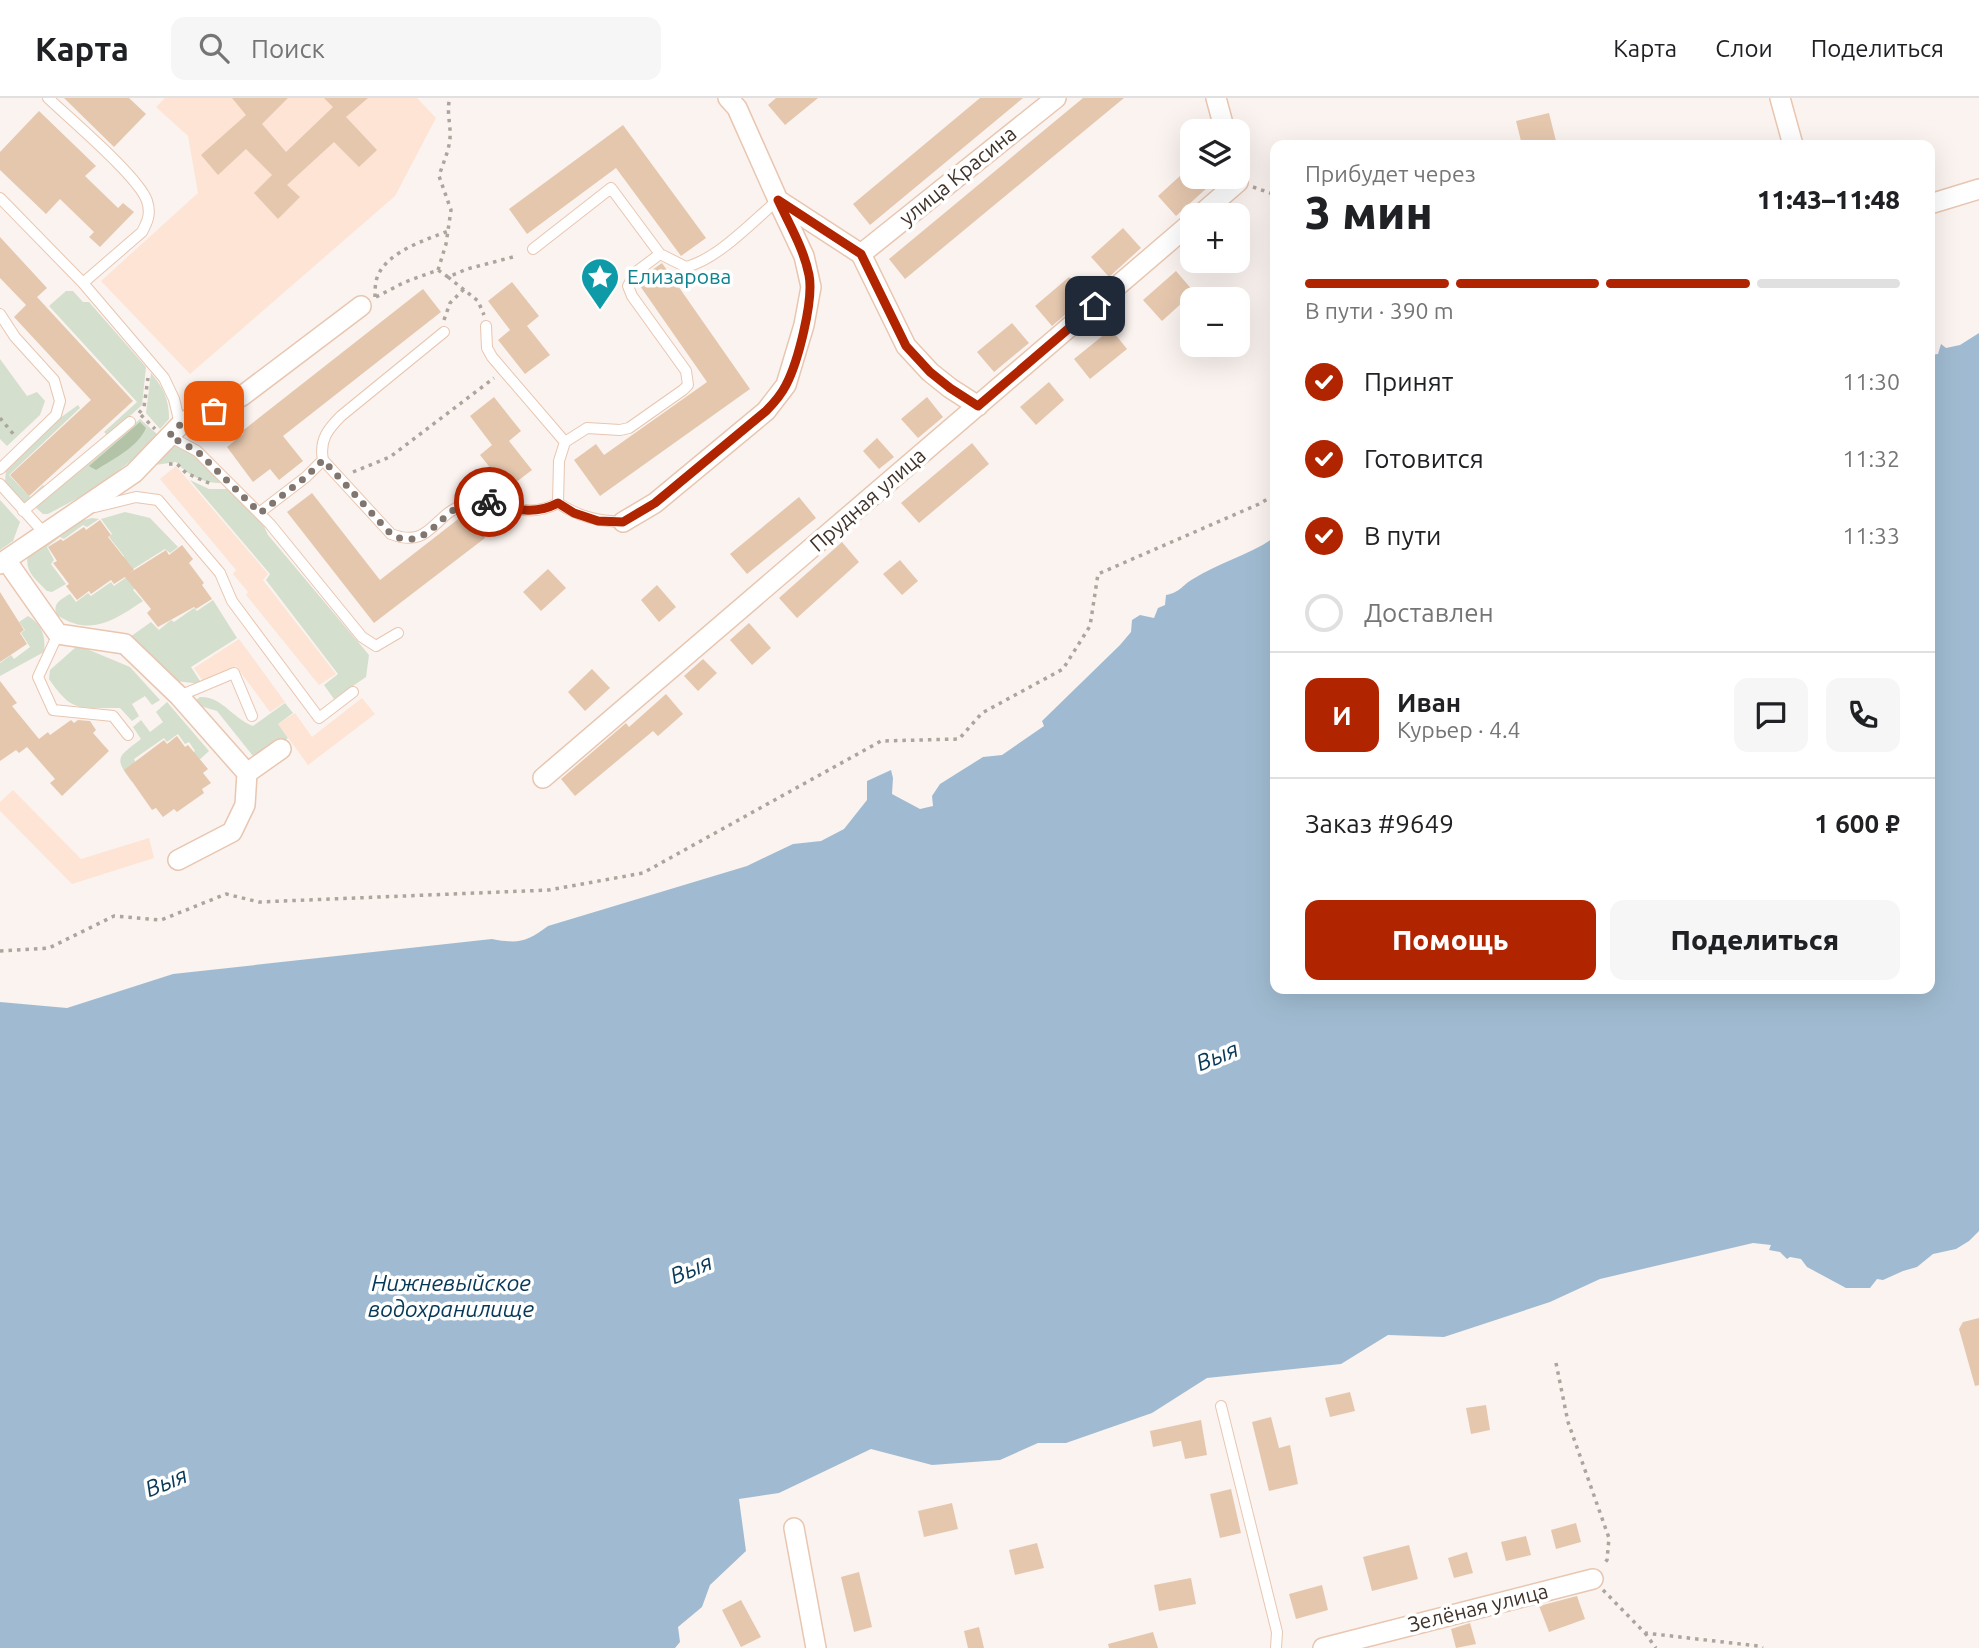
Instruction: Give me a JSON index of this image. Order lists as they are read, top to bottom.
{
  "streets": {
    "street": ["улица Красина", "Прудная улица", "Зелёная улица"]
  },
  "water": ["Выя", "Нижневыйское водохранилище"],
  "places": {
    "place": ["Елизарова"]
  },
  "page": {
    "header": "Карта",
    "search": "Поиск",
    "nav": ["Карта", "Слои", "Поделиться"],
    "map_buttons": ["+", "−"],
    "heading": ["3 мин", "Прибудет через", "11:43–11:48"],
    "panel": [
      "Иван",
      "Курьер · 4.4",
      "Заказ #9649",
      "1 600 ₽"
    ],
    "bar": "В пути · 390 m",
    "list": [
      ["Принят", "11:30"],
      ["Готовится", "11:32"],
      ["В пути", "11:33"],
      "Доставлен"
    ],
    "round": "И",
    "buttons": ["Помощь", "Поделиться"]
  }
}
